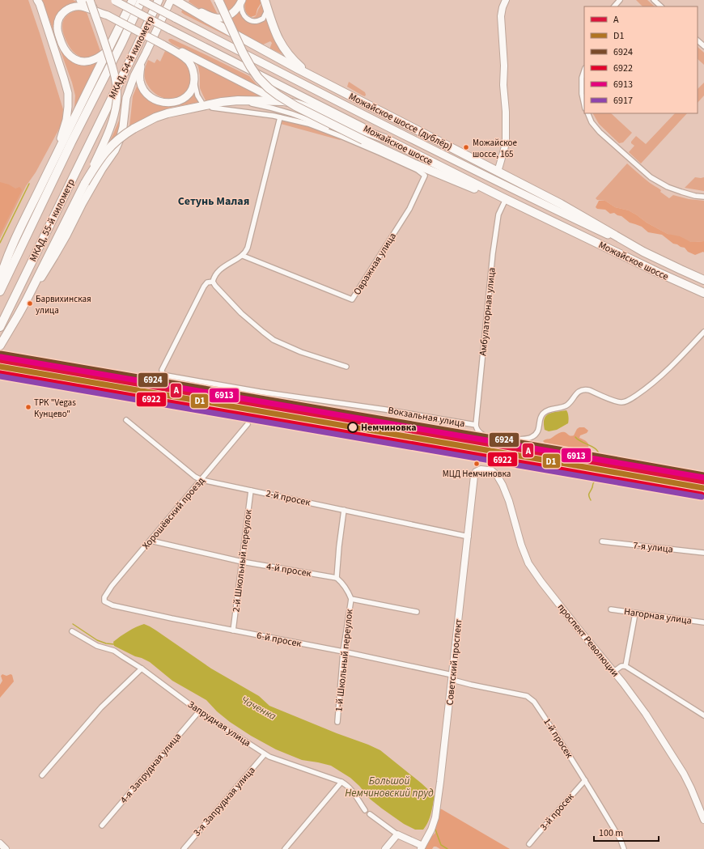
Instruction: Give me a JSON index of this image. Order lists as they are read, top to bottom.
{
  "streets": {
    "highway": [
      "МКАД, 54-й километр",
      "Можайское шоссе (дублёр)",
      "Можайское шоссе",
      "МКАД, 55-й километр"
    ],
    "street": [
      "Овражная улица",
      "Амбулаторная улица",
      "Вокзальная улица",
      "2-й просек",
      "Хорошёвский проезд",
      "7-я улица",
      "2-й Школьный переулок",
      "4-й просек",
      "Нагорная улица",
      "6-й просек",
      "проспект Революции",
      "1-й Школьный переулок",
      "Советский проспект",
      "Запрудная улица",
      "1-й просек",
      "4-я Запрудная улица",
      "3-я Запрудная улица",
      "3-й просек"
    ]
  },
  "crossings": [
    ["МКАД, 54-й километр", "Можайское шоссе"],
    ["МКАД, 54-й километр", "МКАД, 55-й километр"],
    ["Можайское шоссе (дублёр)", "Можайское шоссе"],
    ["Можайское шоссе", "Амбулаторная улица"],
    ["Амбулаторная улица", "Вокзальная улица"],
    ["2-й просек", "Хорошёвский проезд"],
    ["2-й просек", "2-й Школьный переулок"],
    ["2-й просек", "Советский проспект"],
    ["Хорошёвский проезд", "4-й просек"],
    ["Хорошёвский проезд", "6-й просек"],
    ["2-й Школьный переулок", "4-й просек"],
    ["2-й Школьный переулок", "6-й просек"],
    ["6-й просек", "1-й Школьный переулок"],
    ["6-й просек", "Советский проспект"],
    ["6-й просек", "1-й просек"],
    ["проспект Революции", "Советский проспект"],
    ["Советский проспект", "1-й просек"],
    ["Запрудная улица", "4-я Запрудная улица"],
    ["Запрудная улица", "3-я Запрудная улица"],
    ["1-й просек", "3-й просек"]
  ],
  "districts": ["Сетунь Малая"],
  "water": ["Чаченка", "Большой Немчиновский пруд"],
  "places": [
    "Можайское шоссе, 165",
    "Барвихинская улица",
    "ТРК \"Vegas Кунцево\"",
    "Немчиновка",
    "МЦД Немчиновка"
  ],
  "lines": [
    "transit line 6924",
    "transit line 6913",
    "transit line A",
    "transit line D1",
    "transit line 6922",
    "transit line 6917"
  ],
  "legend": [
    "A",
    "D1",
    "6924",
    "6922",
    "6913",
    "6917"
  ],
  "scale_bar": "100 m"
}
